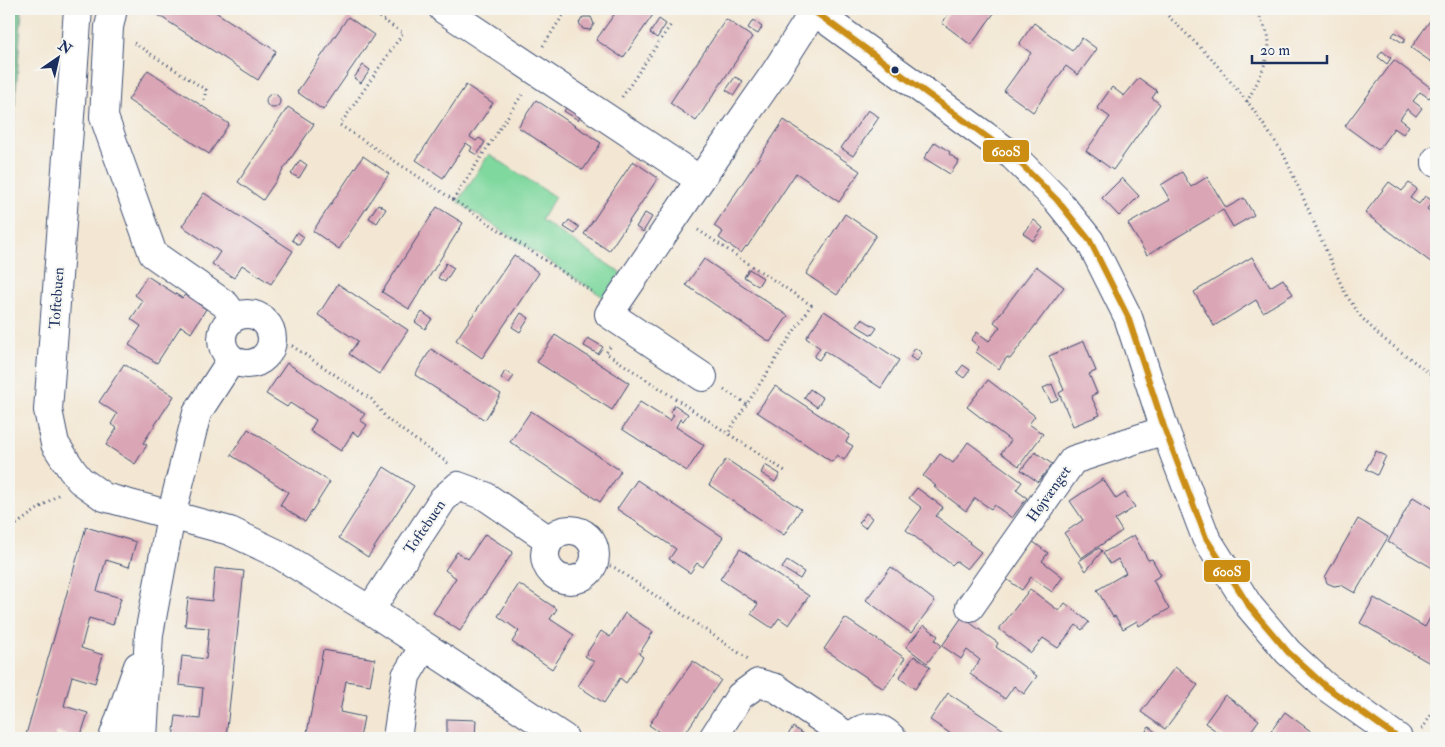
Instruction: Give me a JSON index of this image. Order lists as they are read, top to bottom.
{
  "streets": {
    "street": ["Toftebuen", "Højvænget"]
  },
  "lines": ["transit line 600S"],
  "scale_bar": "20 m",
  "north": "top right"
}
